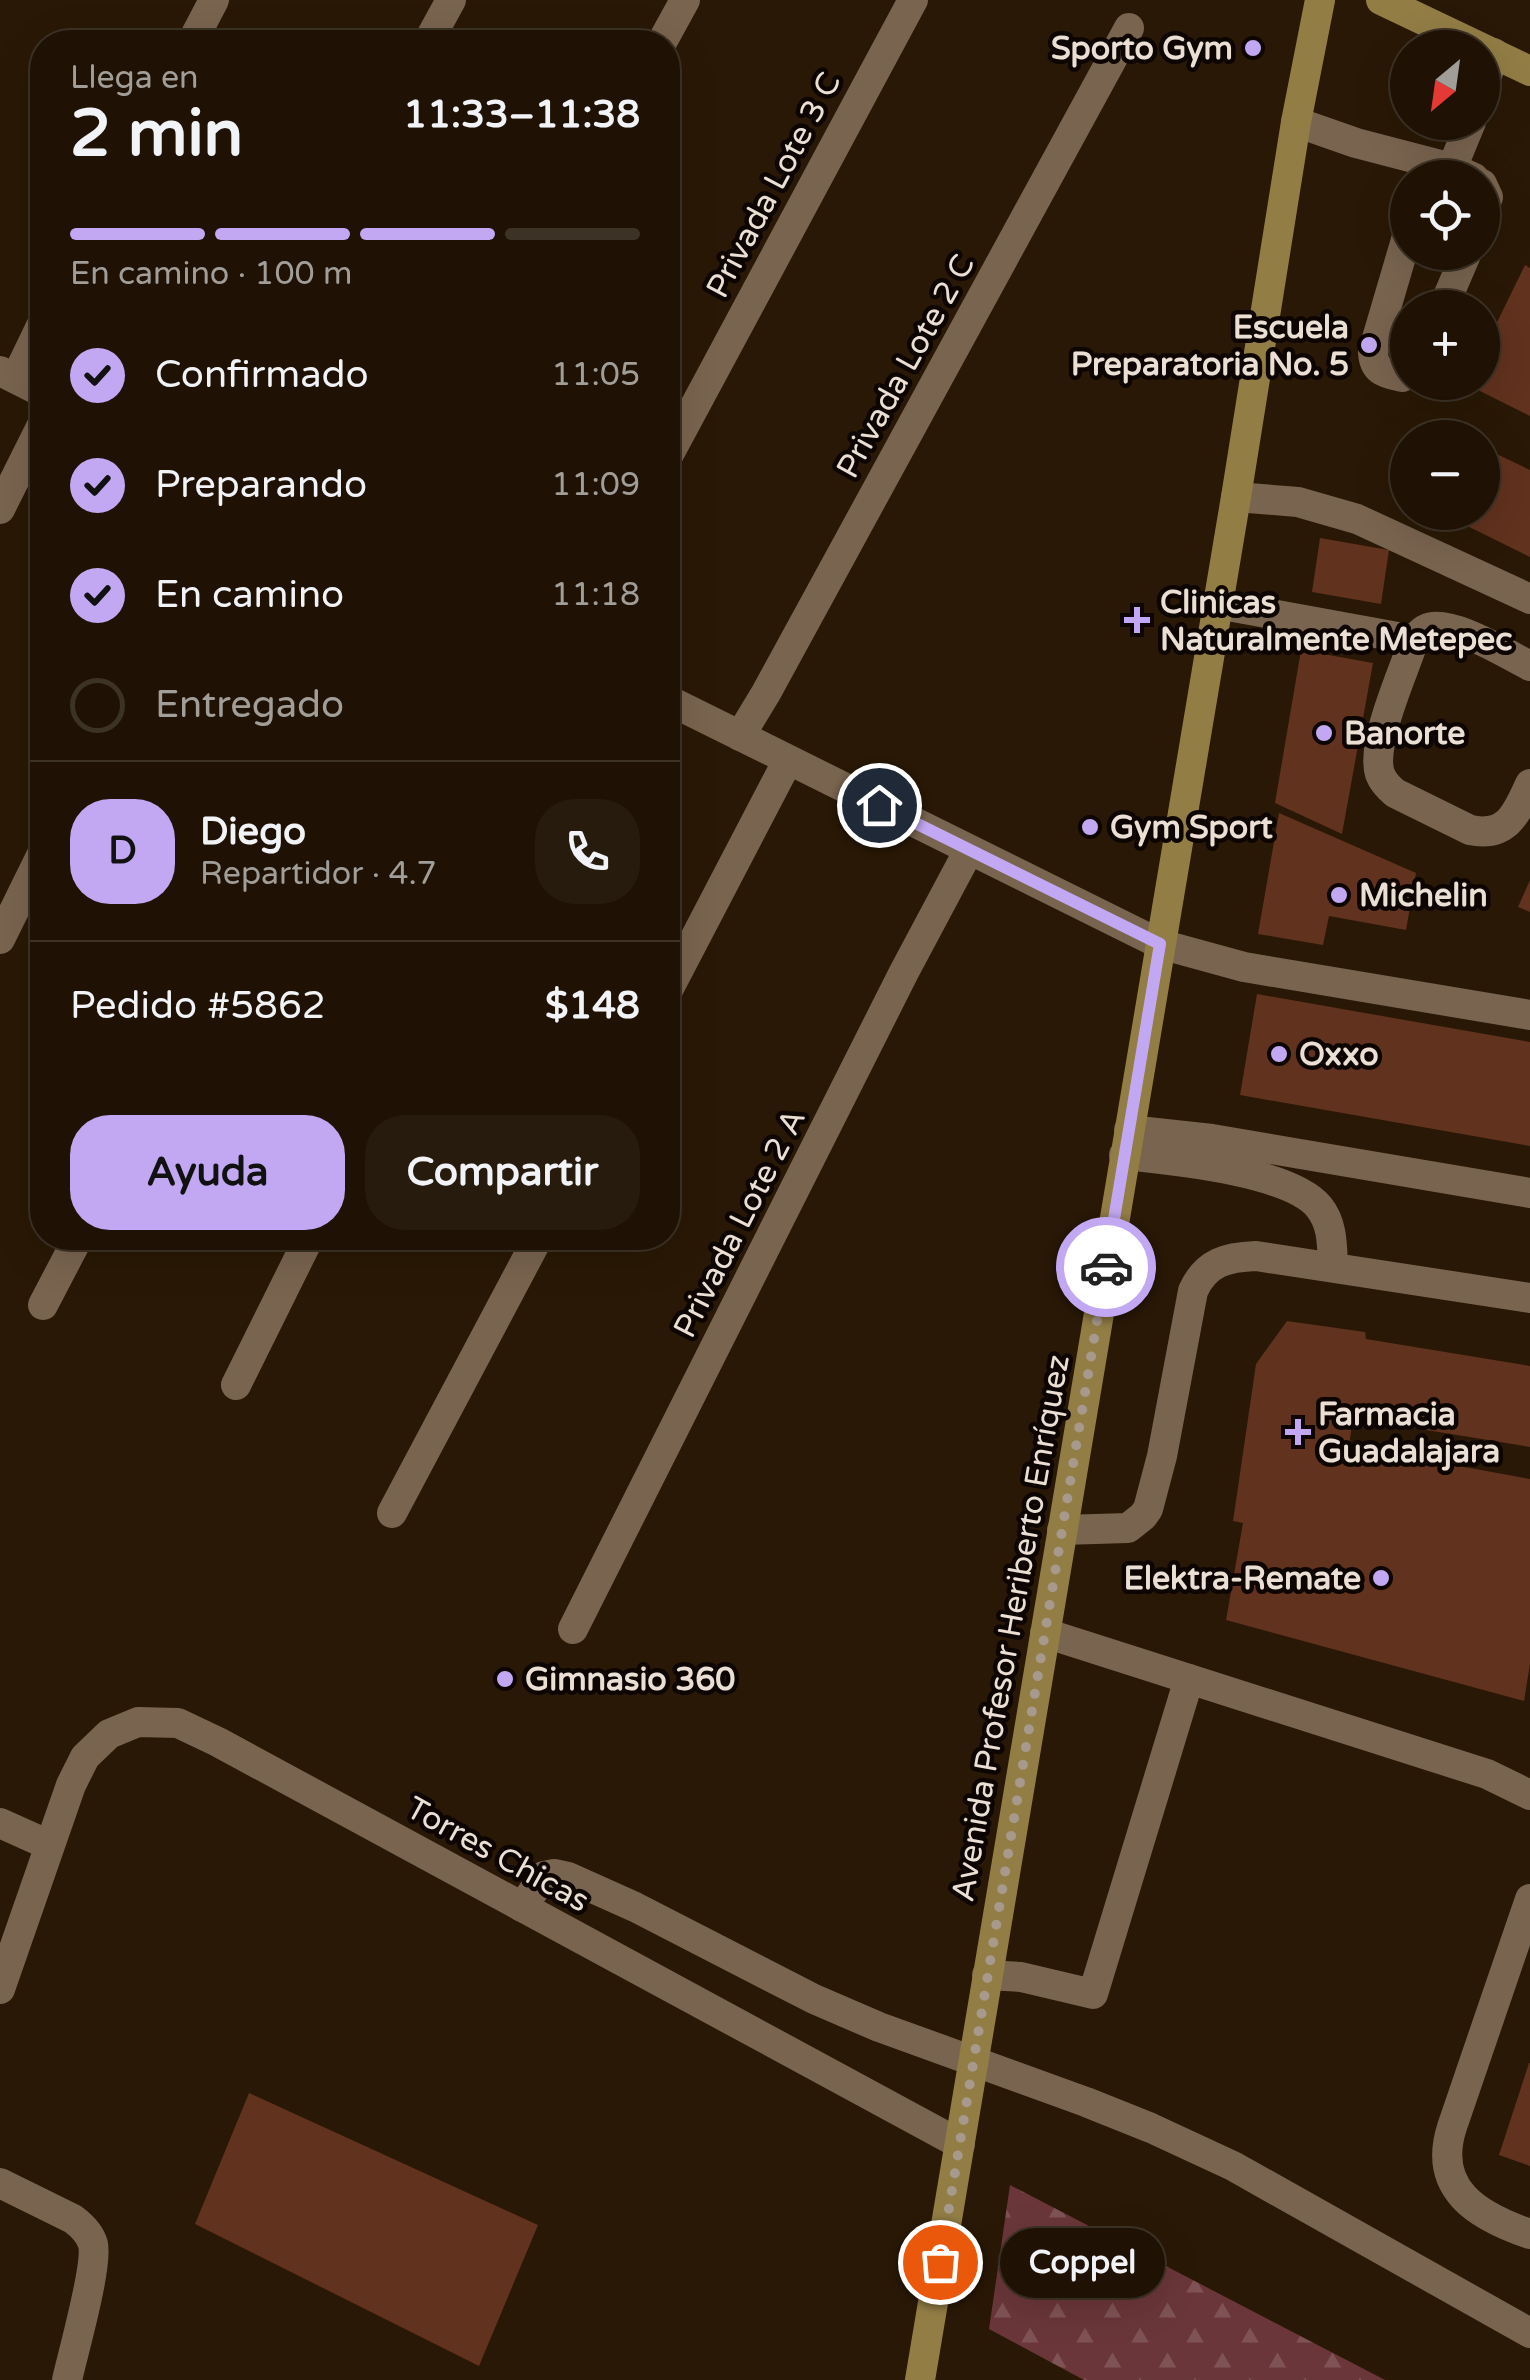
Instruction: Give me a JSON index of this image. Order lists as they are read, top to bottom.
{
  "streets": {
    "main road": ["Avenida Profesor Heriberto Enríquez"],
    "street": [
      "Privada Lote 3 C",
      "Privada Lote 2 C",
      "Privada Lote 2 A",
      "Torres Chicas"
    ]
  },
  "crossings": [
    ["Avenida Profesor Heriberto Enríquez", "Torres Chicas"]
  ],
  "places": {
    "other": [
      "Sporto Gym",
      "Escuela Preparatoria No. 5",
      "Banorte",
      "Gym Sport",
      "Michelin",
      "Oxxo",
      "Elektra-Remate",
      "Gimnasio 360",
      "Coppel"
    ],
    "health": ["Clinicas Naturalmente Metepec", "Farmacia Guadalajara"]
  },
  "north": "bottom left",
  "page": {
    "map_buttons": ["+", "−"],
    "heading": ["2 min", "Llega en", "11:33–11:38"],
    "panel": [
      "Diego",
      "Repartidor · 4.7",
      "Pedido #5862",
      "$148"
    ],
    "bar": "En camino · 100 m",
    "list": [
      ["Confirmado", "11:05"],
      ["Preparando", "11:09"],
      ["En camino", "11:18"],
      "Entregado"
    ],
    "round": "D",
    "buttons": ["Ayuda", "Compartir"],
    "bubble": "Coppel"
  }
}
